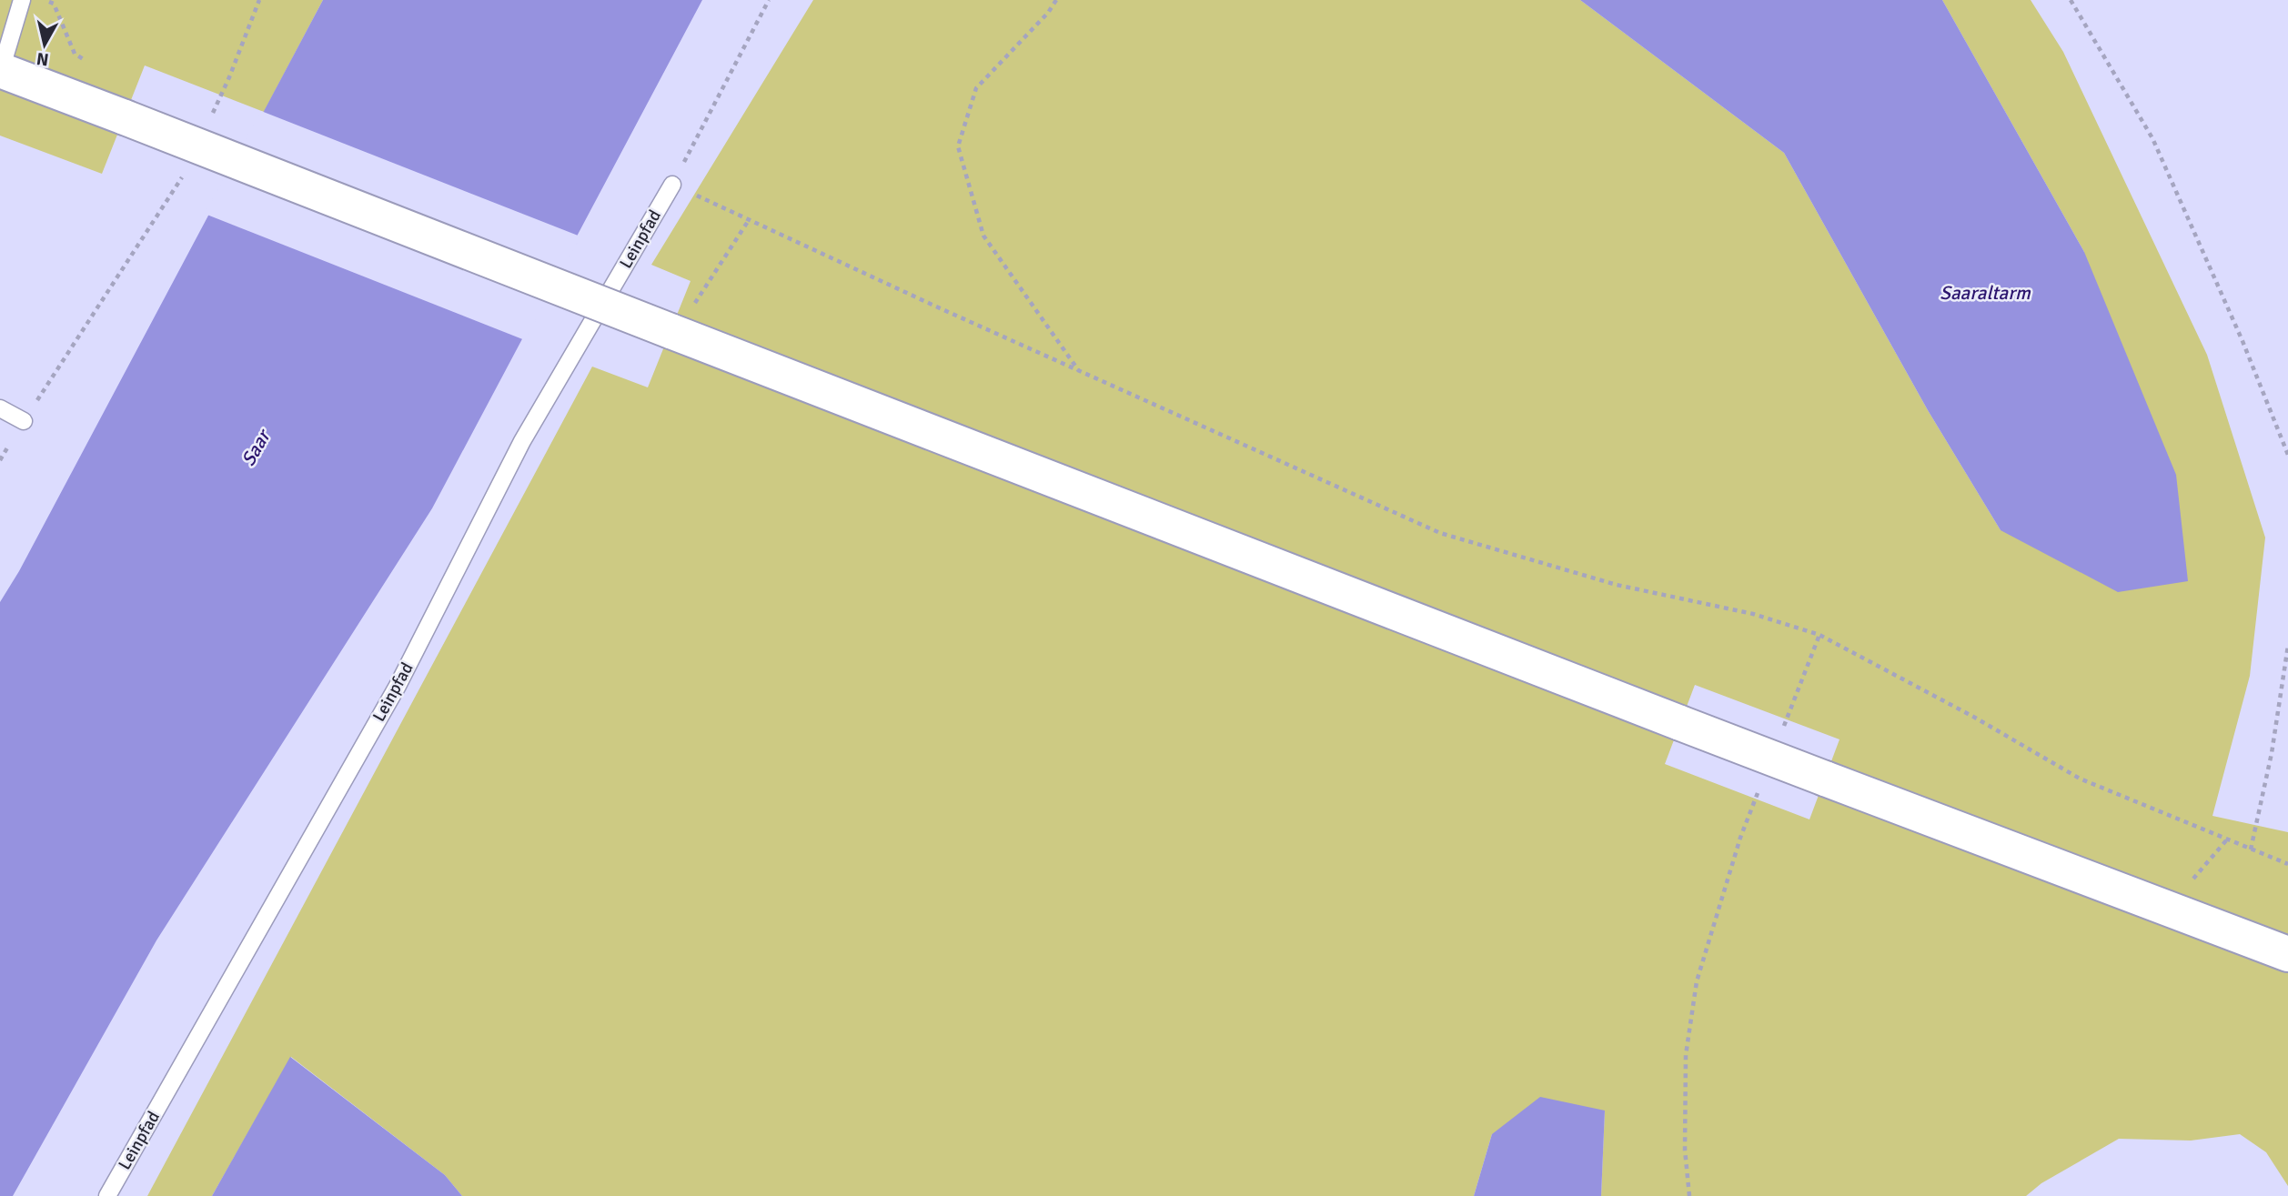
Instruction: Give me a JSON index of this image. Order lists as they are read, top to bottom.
{
  "streets": {
    "lane": ["Leinpfad"]
  },
  "water": ["Saaraltarm", "Saar"],
  "north": "bottom"
}
